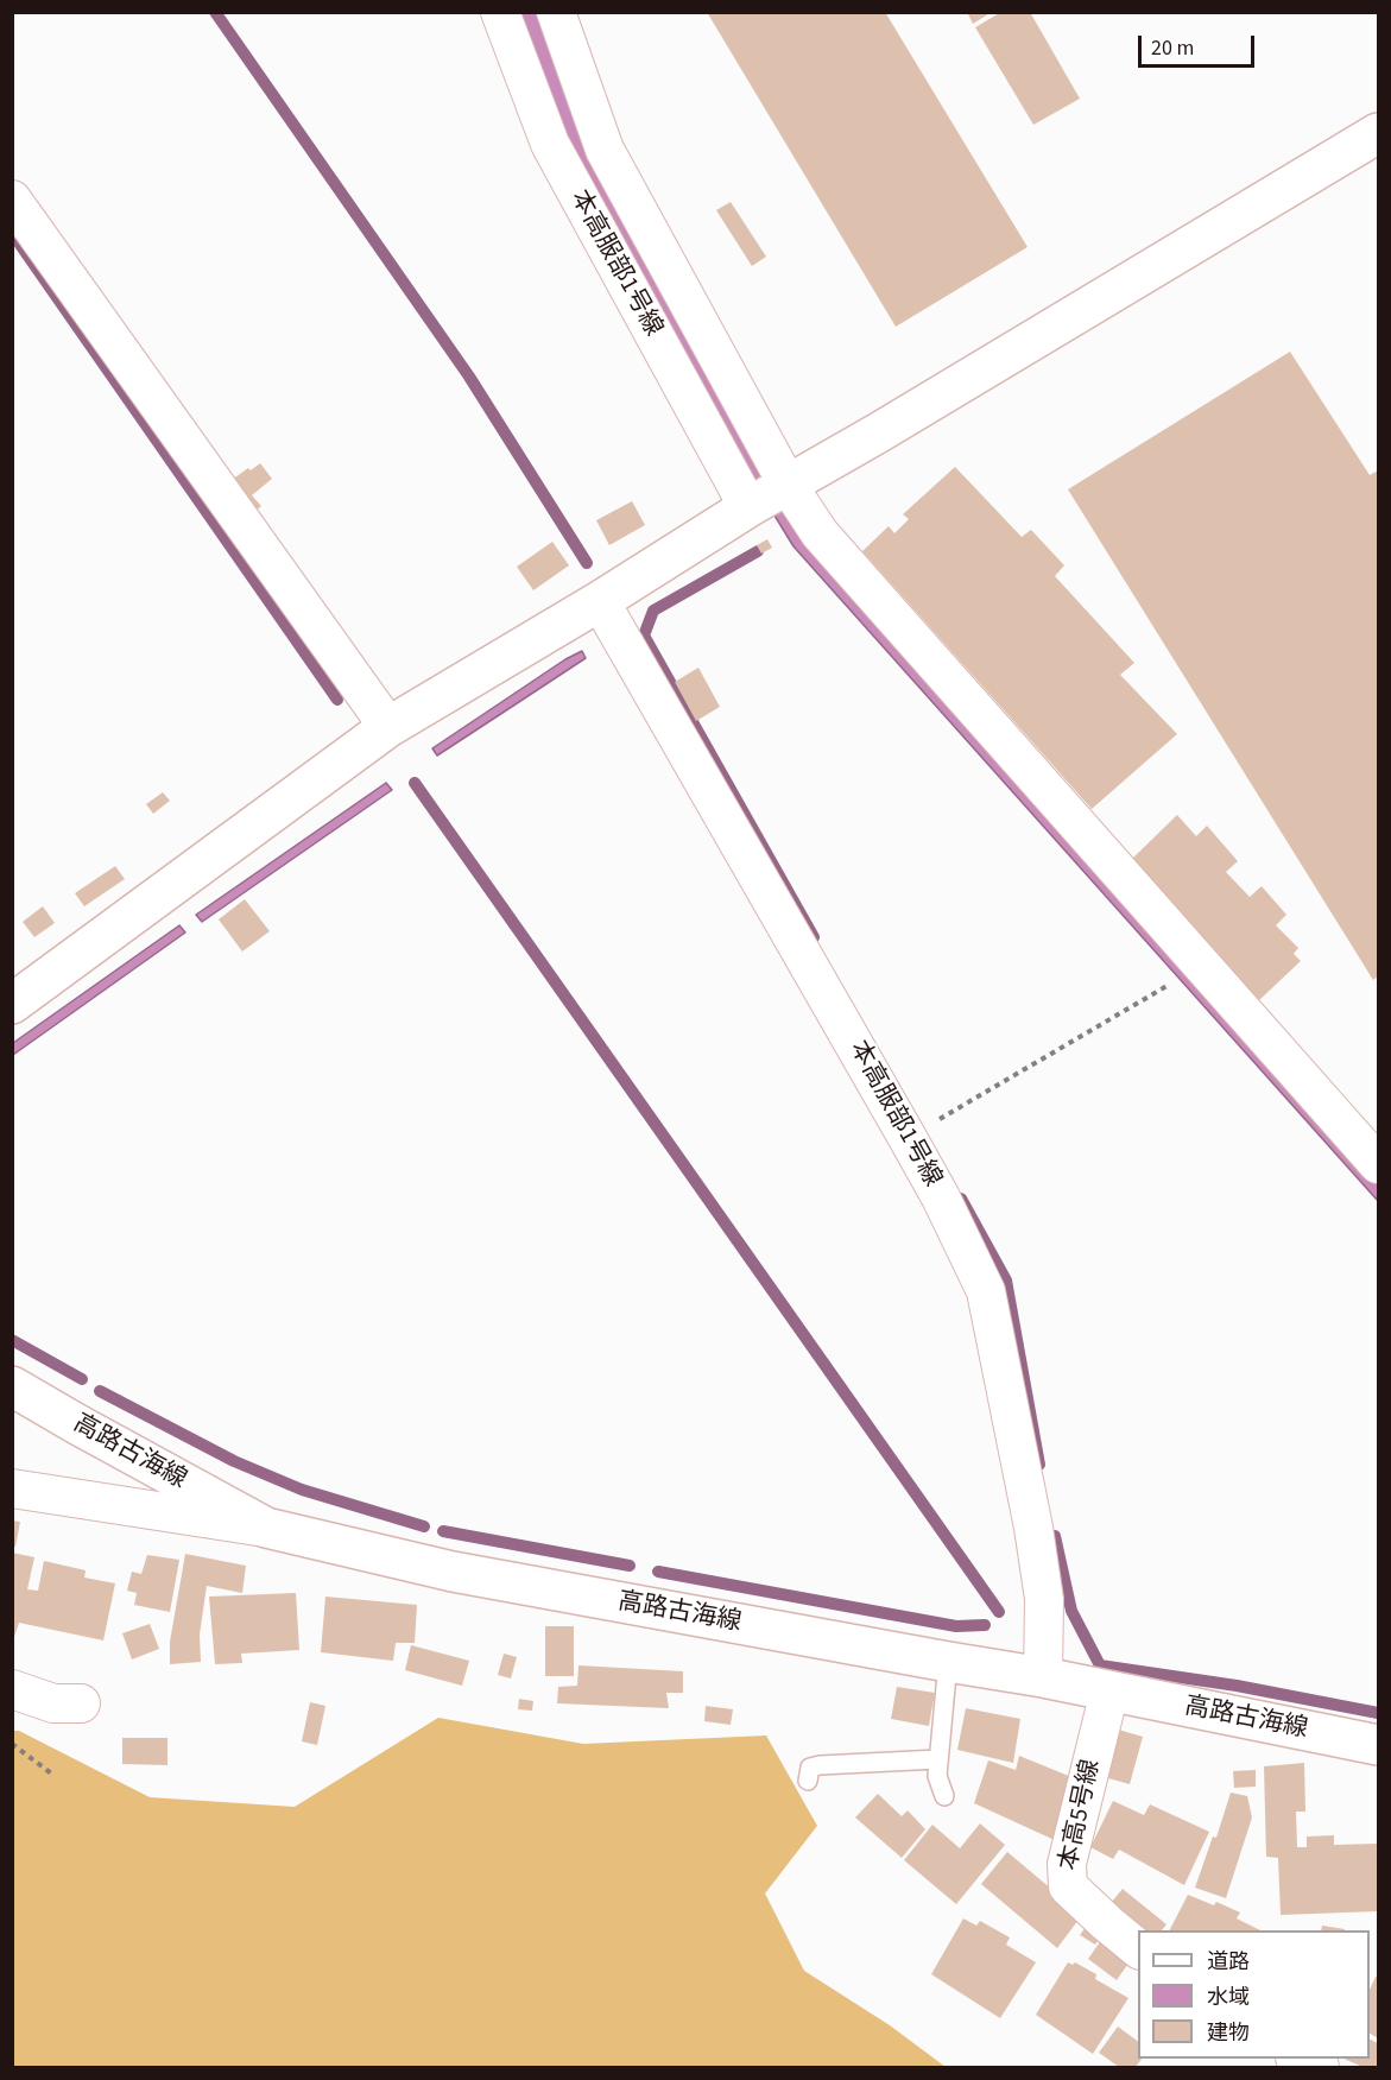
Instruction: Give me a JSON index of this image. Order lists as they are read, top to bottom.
{
  "streets": {
    "street": ["本高服部1号線", "高路古海線", "本高5号線"]
  },
  "crossings": [
    ["本高服部1号線", "高路古海線"],
    ["高路古海線", "本高5号線"]
  ],
  "legend": ["道路", "水域", "建物"],
  "scale_bar": "20 m"
}
